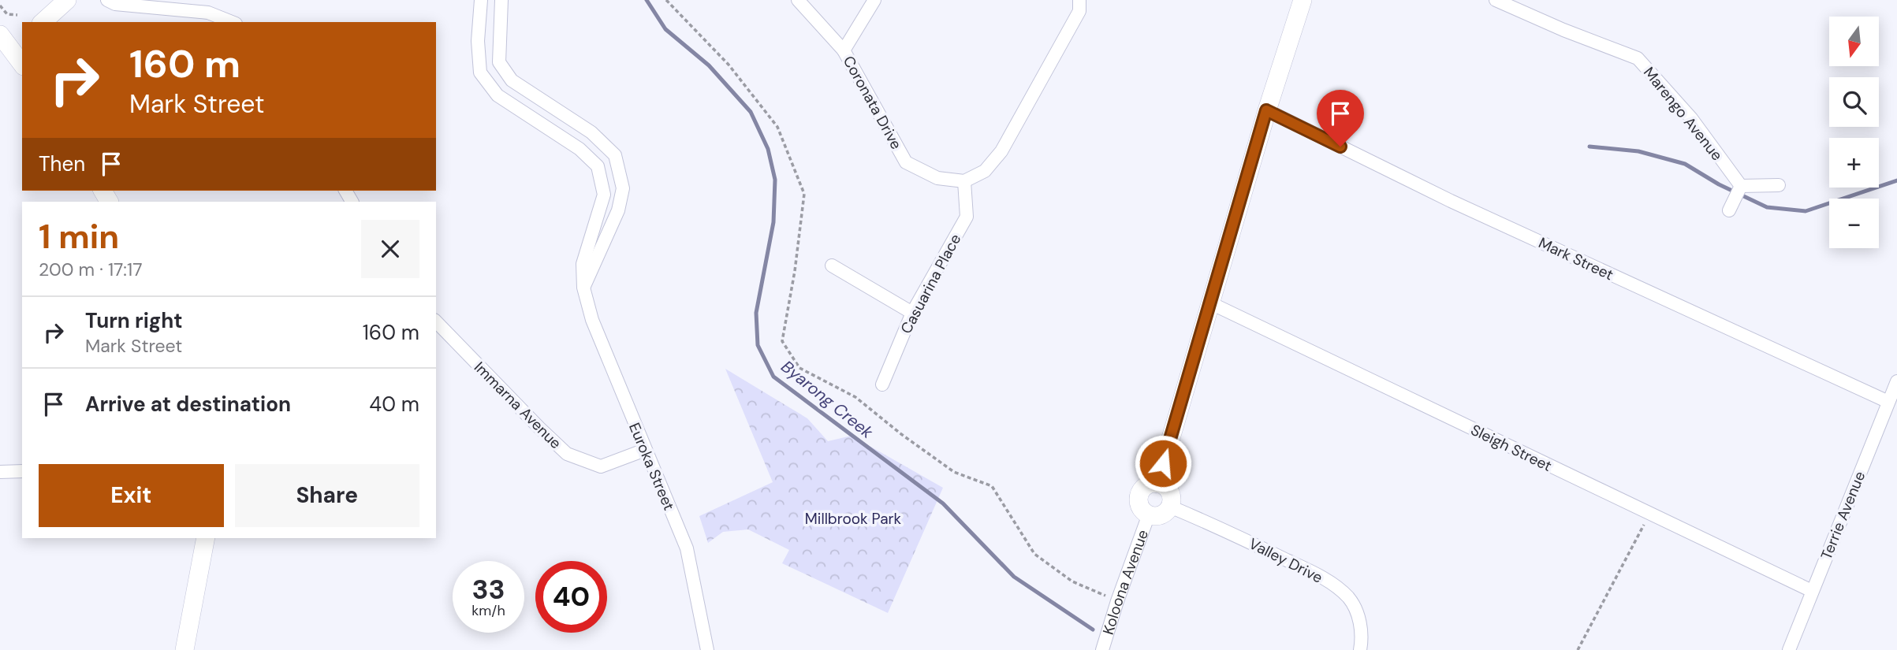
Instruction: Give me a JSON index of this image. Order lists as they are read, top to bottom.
{
  "streets": {
    "street": [
      "Coronata Drive",
      "Marengo Avenue",
      "Mark Street",
      "Casuarina Place",
      "Immarna Avenue",
      "Sleigh Street",
      "Euroka Street",
      "Terrie Avenue",
      "Valley Drive",
      "Koloona Avenue"
    ]
  },
  "crossings": [
    ["Coronata Drive", "Casuarina Place"],
    ["Mark Street", "Terrie Avenue"],
    ["Immarna Avenue", "Euroka Street"],
    ["Sleigh Street", "Terrie Avenue"],
    ["Valley Drive", "Koloona Avenue"]
  ],
  "water": ["Byarong Creek"],
  "parks": ["Millbrook Park"],
  "north": "bottom",
  "page": {
    "map_buttons": ["+", "−"],
    "turn": ["160 m", "Mark Street"],
    "then": "Then",
    "heading": ["1 min", "200 m · 17:17"],
    "list": [
      {
        "name": "Turn right",
        "note": "Mark Street",
        "value": "160 m"
      },
      {
        "name": "Arrive at destination",
        "value": "40 m"
      }
    ],
    "buttons": ["Exit", "Share"],
    "speed": "33 km/h",
    "limit": "40"
  }
}
